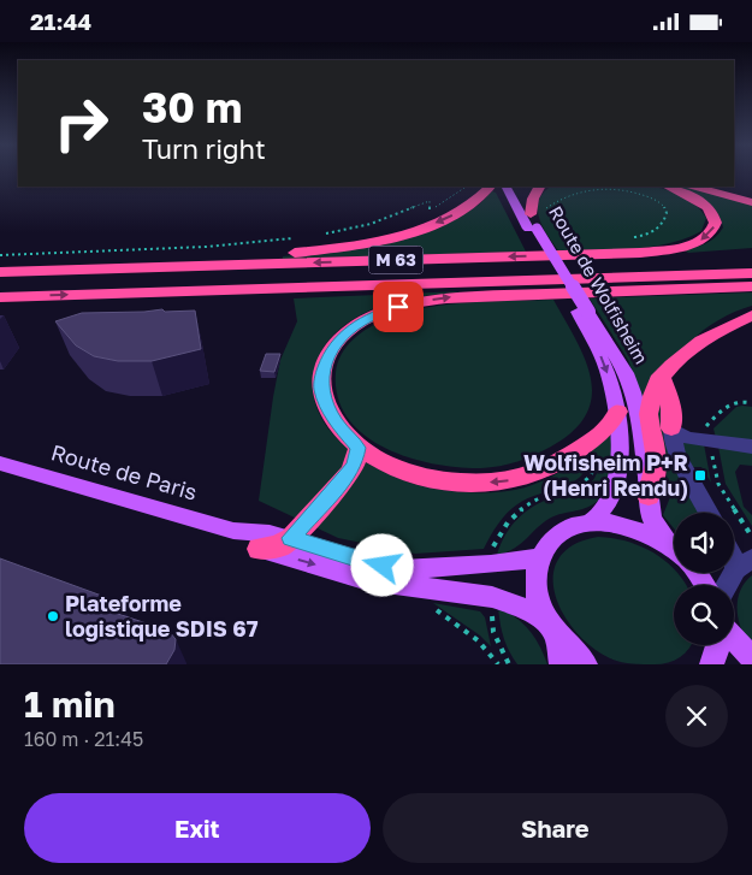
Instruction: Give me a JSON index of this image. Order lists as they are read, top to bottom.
{
  "streets": {
    "highway": ["M 63"],
    "main road": ["Route de Wolfisheim", "Route de Paris"]
  },
  "places": {
    "transit": ["Wolfisheim P+R (Henri Rendu)"],
    "other": ["Plateforme logistique SDIS 67"]
  },
  "page": {
    "status": "21:44",
    "turn": ["30 m", "Turn right"],
    "heading": ["1 min", "160 m · 21:45"],
    "buttons": ["Exit", "Share"]
  }
}
